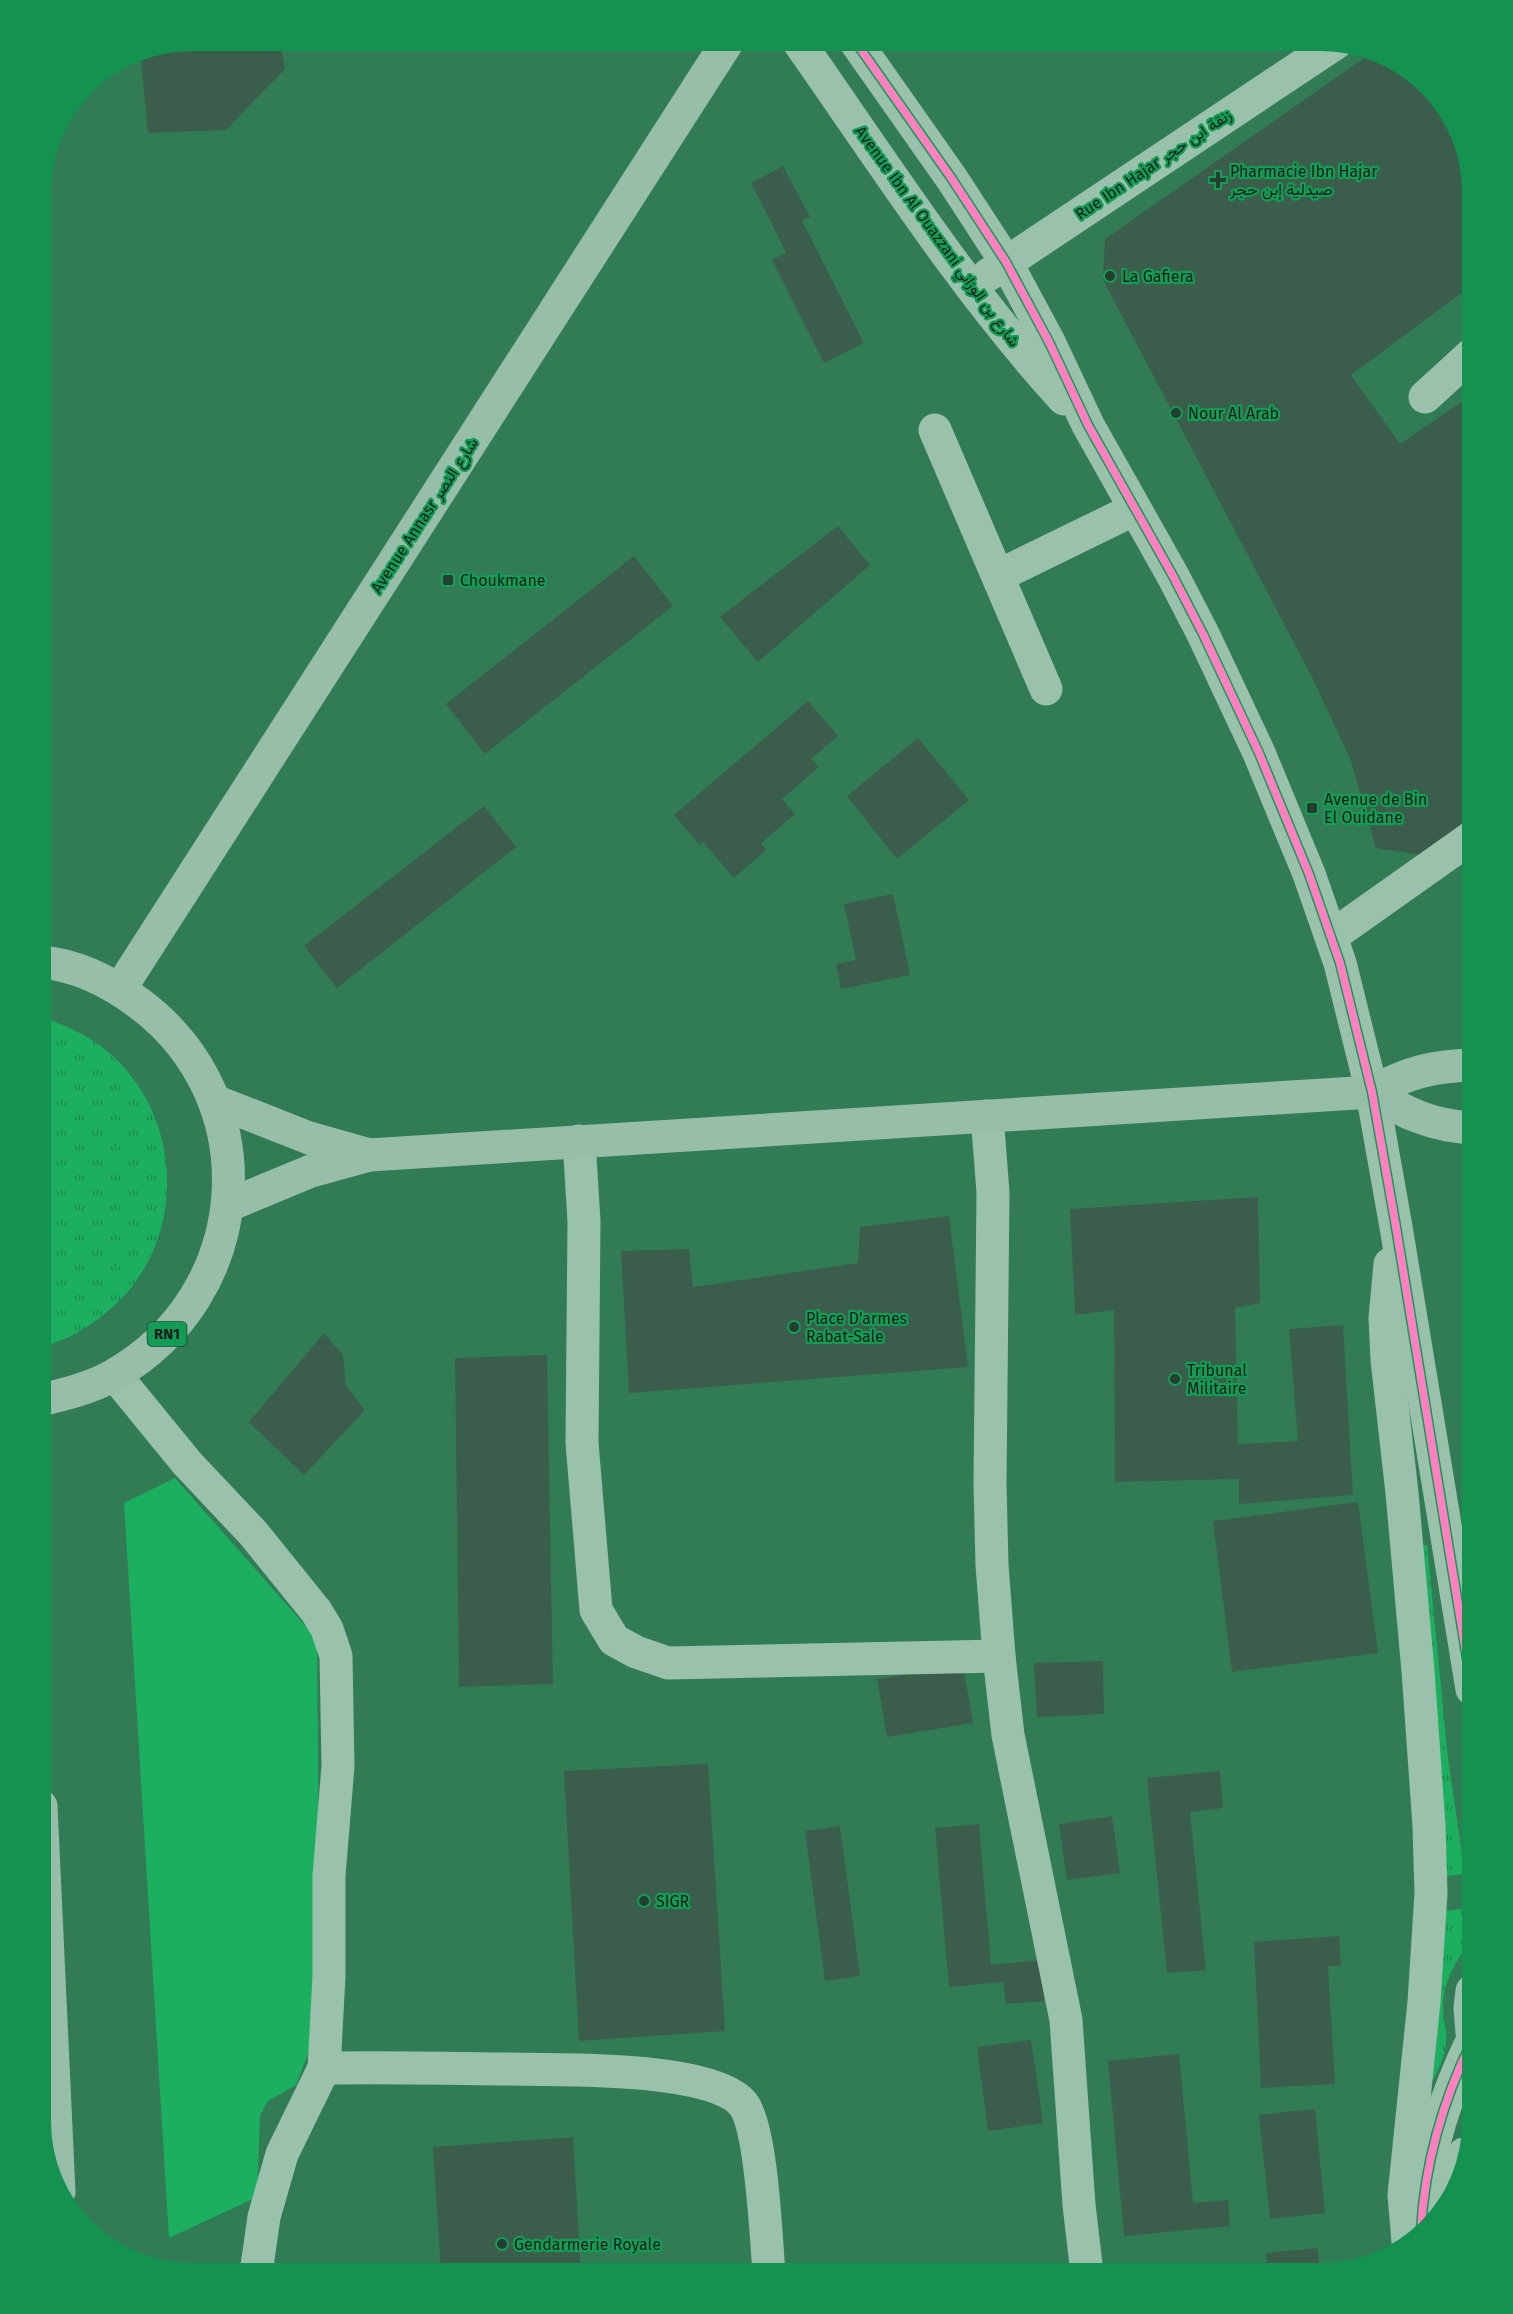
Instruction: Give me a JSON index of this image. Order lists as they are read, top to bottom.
{
  "streets": {
    "main road": ["Avenue Annasr شارع النصر", "RN1"],
    "street": ["Rue Ibn Hajar زنقة ابن حجر", "Avenue Ibn Al Ouazzani شارع بن الوزاني"]
  },
  "crossings": [
    ["Rue Ibn Hajar زنقة ابن حجر", "Avenue Ibn Al Ouazzani شارع بن الوزاني"],
    ["Avenue Annasr شارع النصر", "RN1"]
  ],
  "places": {
    "health": ["Pharmacie Ibn Hajar صيدلية إبن حجر"],
    "other": [
      "La Gafiera",
      "Nour Al Arab",
      "Place D'armes Rabat-Sale",
      "Tribunal Militaire",
      "SIGR",
      "Gendarmerie Royale"
    ],
    "transit": ["Choukmane", "Avenue de Bin El Ouidane"]
  }
}
